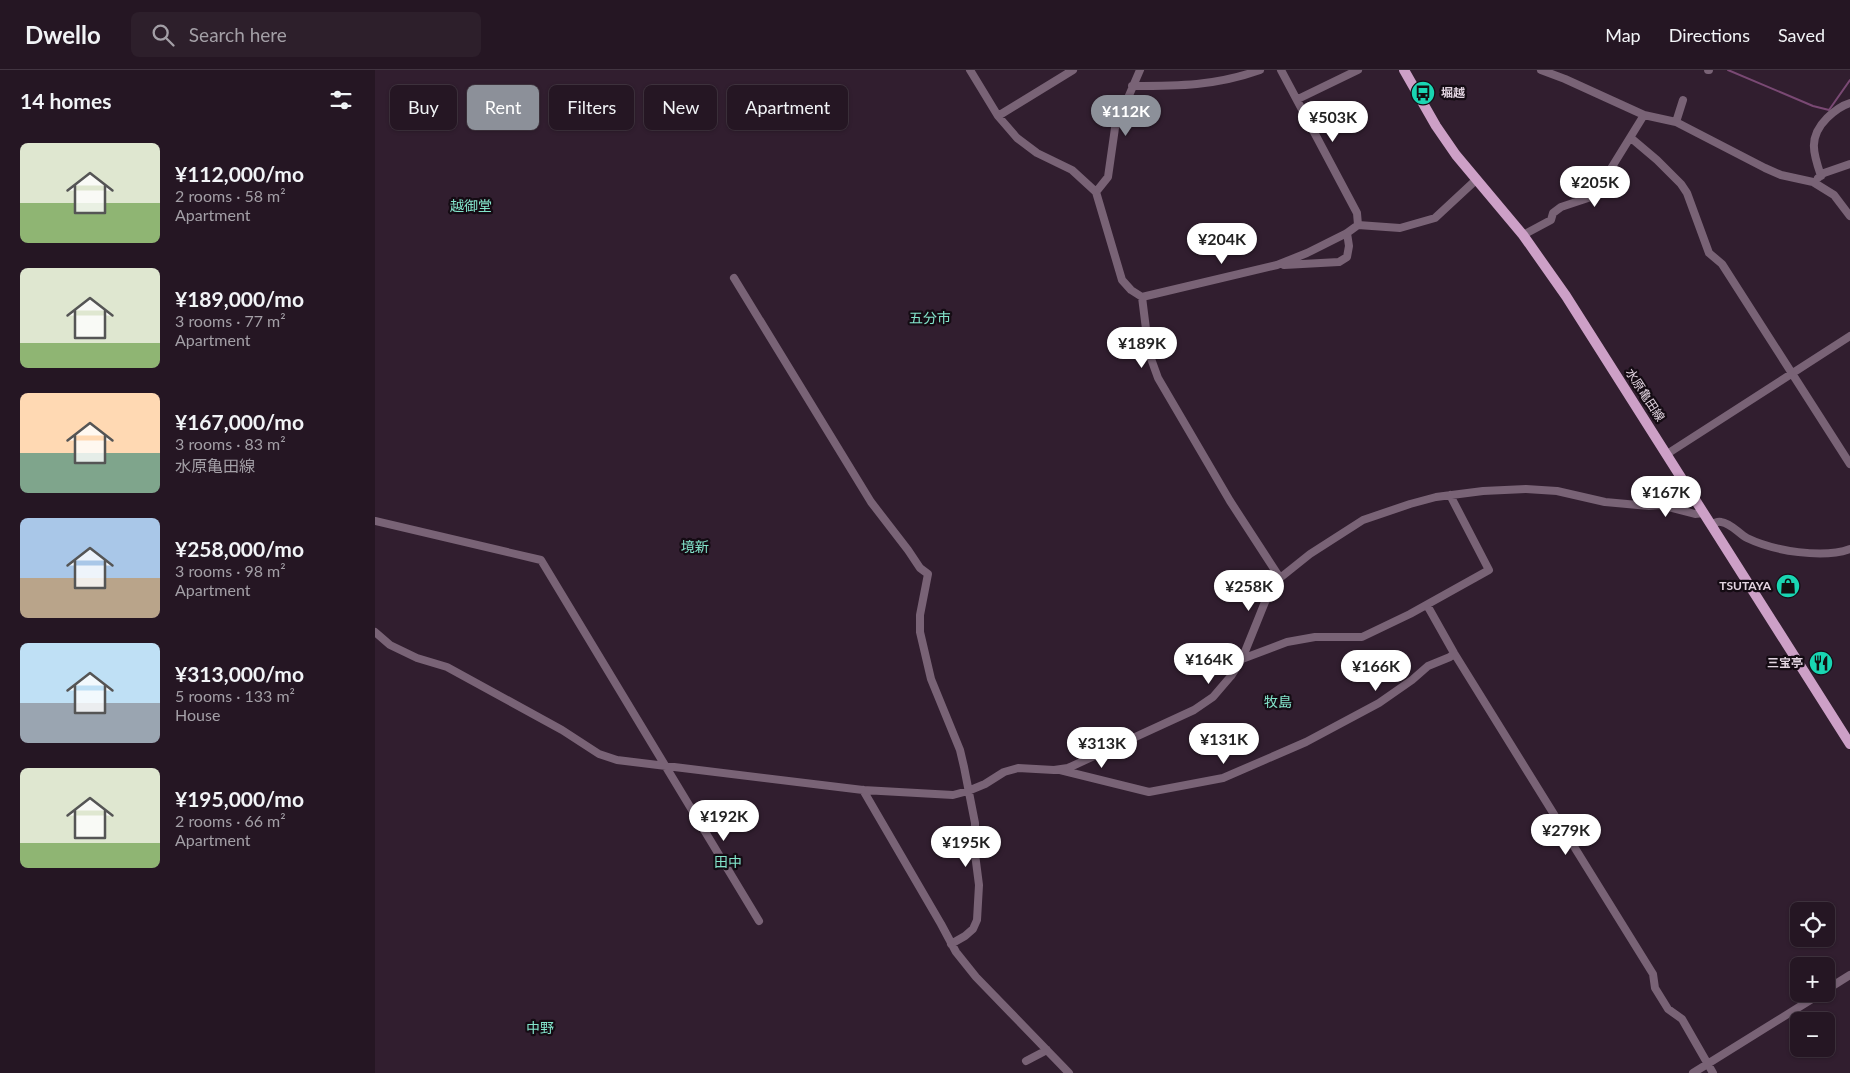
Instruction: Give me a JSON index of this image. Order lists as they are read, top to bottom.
{
  "streets": {
    "main road": ["水原亀田線"]
  },
  "districts": [
    "越御堂",
    "五分市",
    "境新",
    "牧島",
    "田中",
    "中野"
  ],
  "places": {
    "bus stop": ["堀越"],
    "shop": ["TSUTAYA"],
    "restaurant": ["三宝亭"]
  },
  "page": {
    "header": "Dwello",
    "search": "Search here",
    "nav": ["Map", "Directions", "Saved"],
    "heading": "14 homes",
    "chip": [
      "Buy",
      "Rent",
      "Filters",
      "New",
      "Apartment"
    ],
    "price": [
      "¥112K",
      "¥503K",
      "¥205K",
      "¥204K",
      "¥189K",
      "¥167K",
      "¥258K",
      "¥164K",
      "¥166K",
      "¥131K",
      "¥313K",
      "¥192K",
      "¥279K",
      "¥195K"
    ],
    "list": [
      {
        "name": "¥112,000/mo",
        "note": "2 rooms · 58 m² · Apartment"
      },
      {
        "name": "¥189,000/mo",
        "note": "3 rooms · 77 m² · Apartment"
      },
      {
        "name": "¥167,000/mo",
        "note": "3 rooms · 83 m² · 水原亀田線"
      },
      {
        "name": "¥258,000/mo",
        "note": "3 rooms · 98 m² · Apartment"
      },
      {
        "name": "¥313,000/mo",
        "note": "5 rooms · 133 m² · House"
      },
      {
        "name": "¥195,000/mo",
        "note": "2 rooms · 66 m² · Apartment"
      }
    ],
    "map_buttons": ["+", "−"]
  }
}
